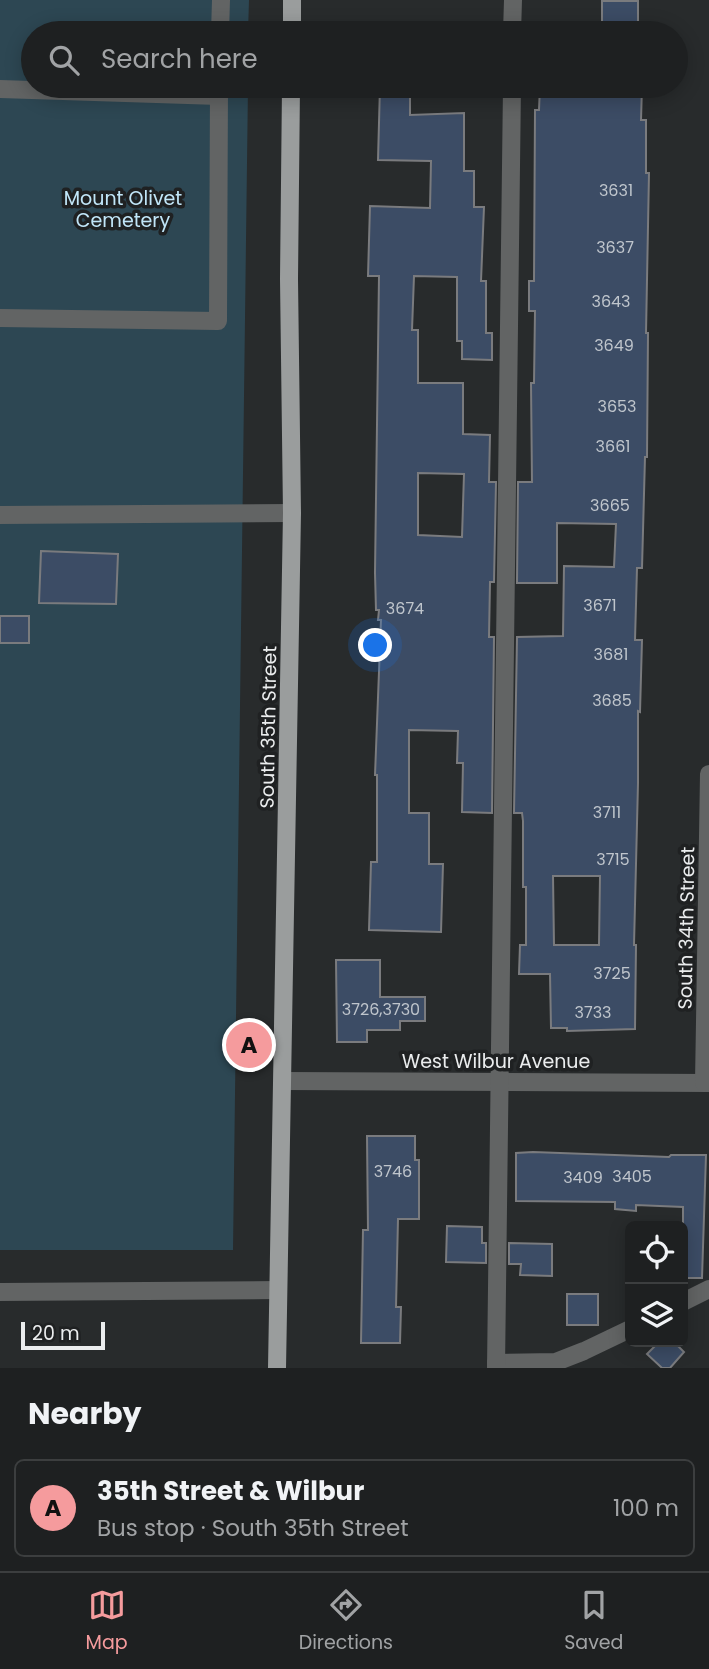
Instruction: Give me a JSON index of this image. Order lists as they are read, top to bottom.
{
  "streets": {
    "main road": ["South 35th Street"],
    "street": ["South 34th Street", "West Wilbur Avenue"]
  },
  "crossings": [
    ["South 35th Street", "West Wilbur Avenue"],
    ["South 34th Street", "West Wilbur Avenue"]
  ],
  "parks": ["Mount Olivet Cemetery"],
  "house_numbers": [
    "3631",
    "3637",
    "3643",
    "3649",
    "3653",
    "3661",
    "3665",
    "3671",
    "3674",
    "3681",
    "3685",
    "3711",
    "3715",
    "3725",
    "3726,3730",
    "3733",
    "3746",
    "3405",
    "3409"
  ],
  "scale_bar": "20 m",
  "page": {
    "search": "Search here",
    "pins": "A",
    "scale": "20 m",
    "heading": "Nearby",
    "list": [
      {
        "mark": "A",
        "name": "35th Street & Wilbur",
        "note": "Bus stop · South 35th Street",
        "value": "100 m"
      }
    ],
    "nav": ["Map", "Directions", "Saved"]
  }
}
